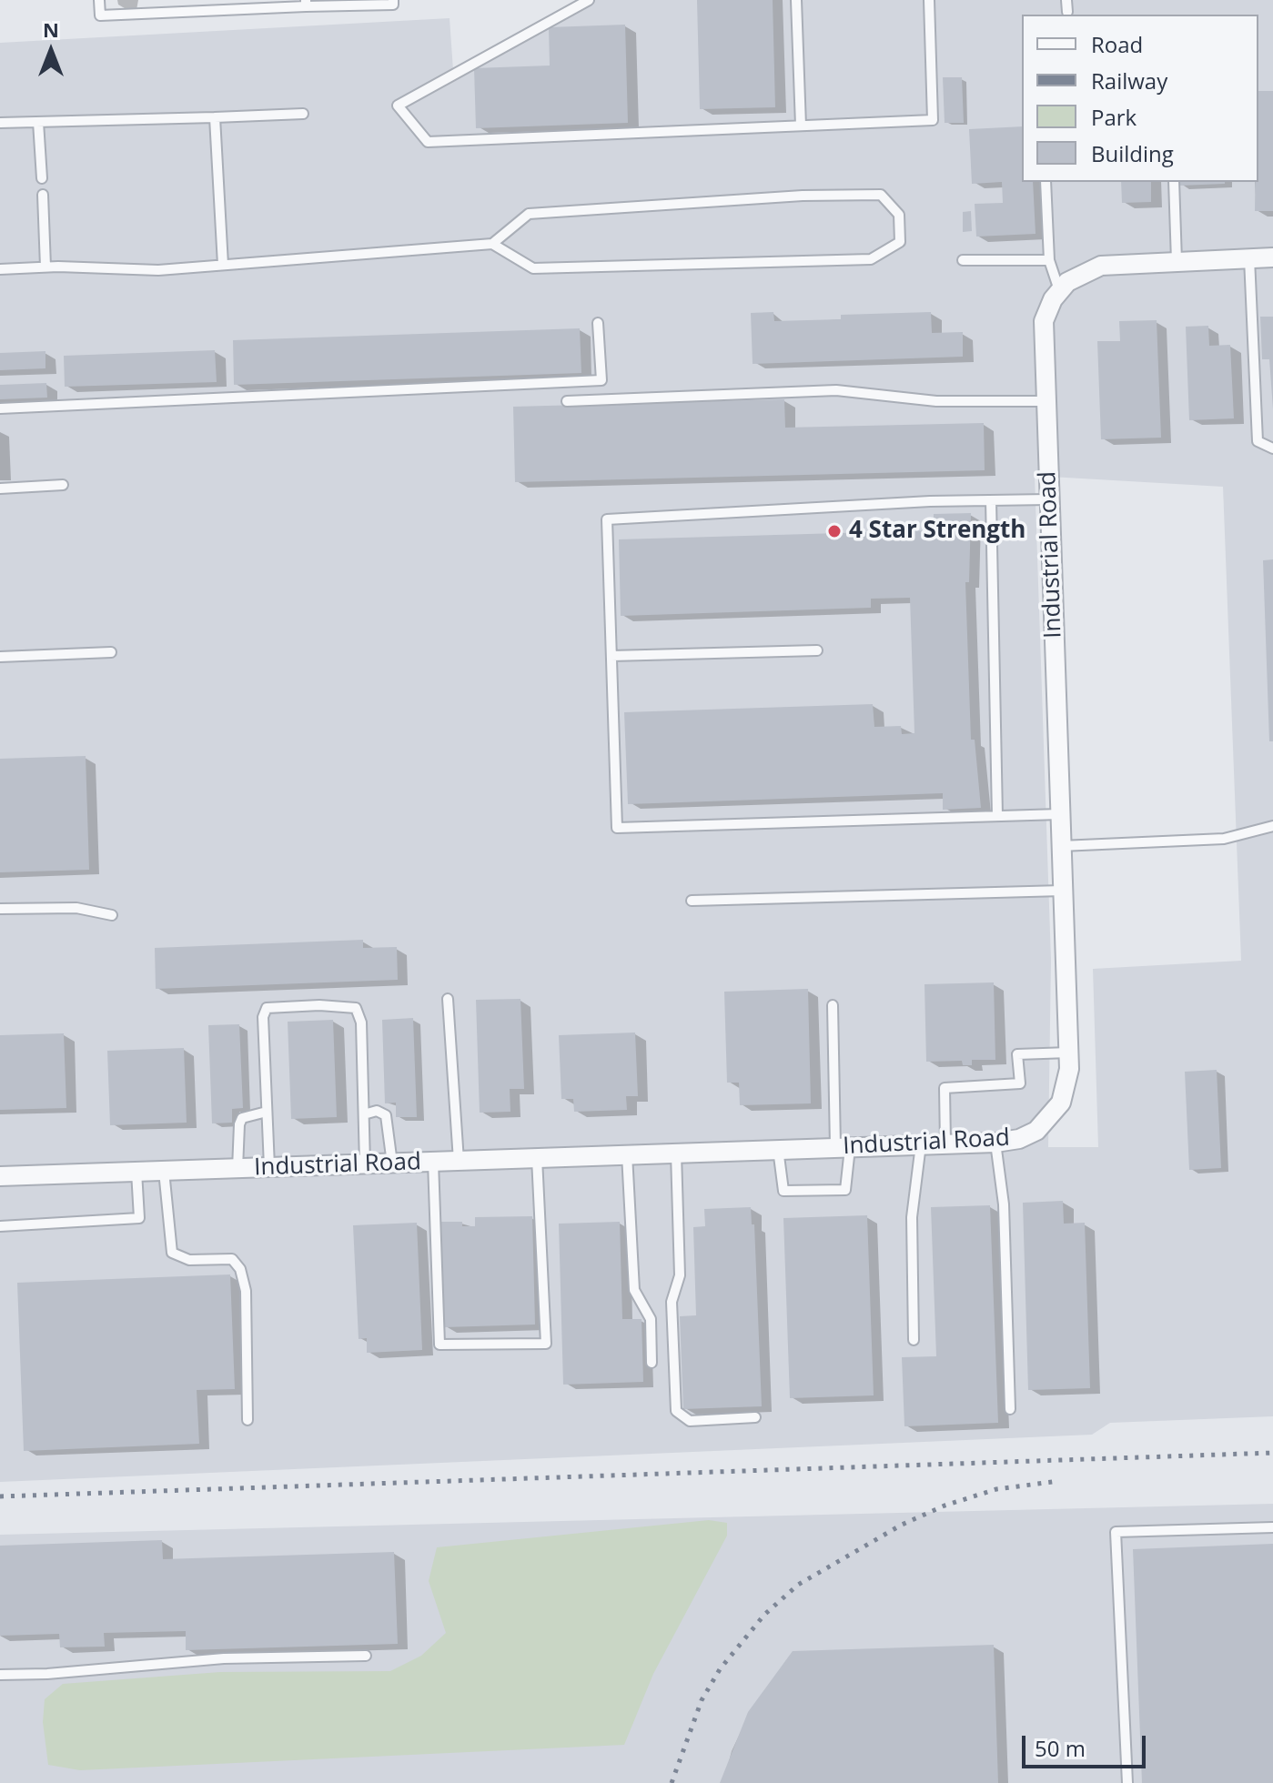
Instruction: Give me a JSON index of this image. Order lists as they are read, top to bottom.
{
  "streets": {
    "street": ["Industrial Road"]
  },
  "places": ["4 Star Strength"],
  "legend": [
    "Road",
    "Railway",
    "Park",
    "Building"
  ],
  "scale_bar": "50 m",
  "north": "top"
}
